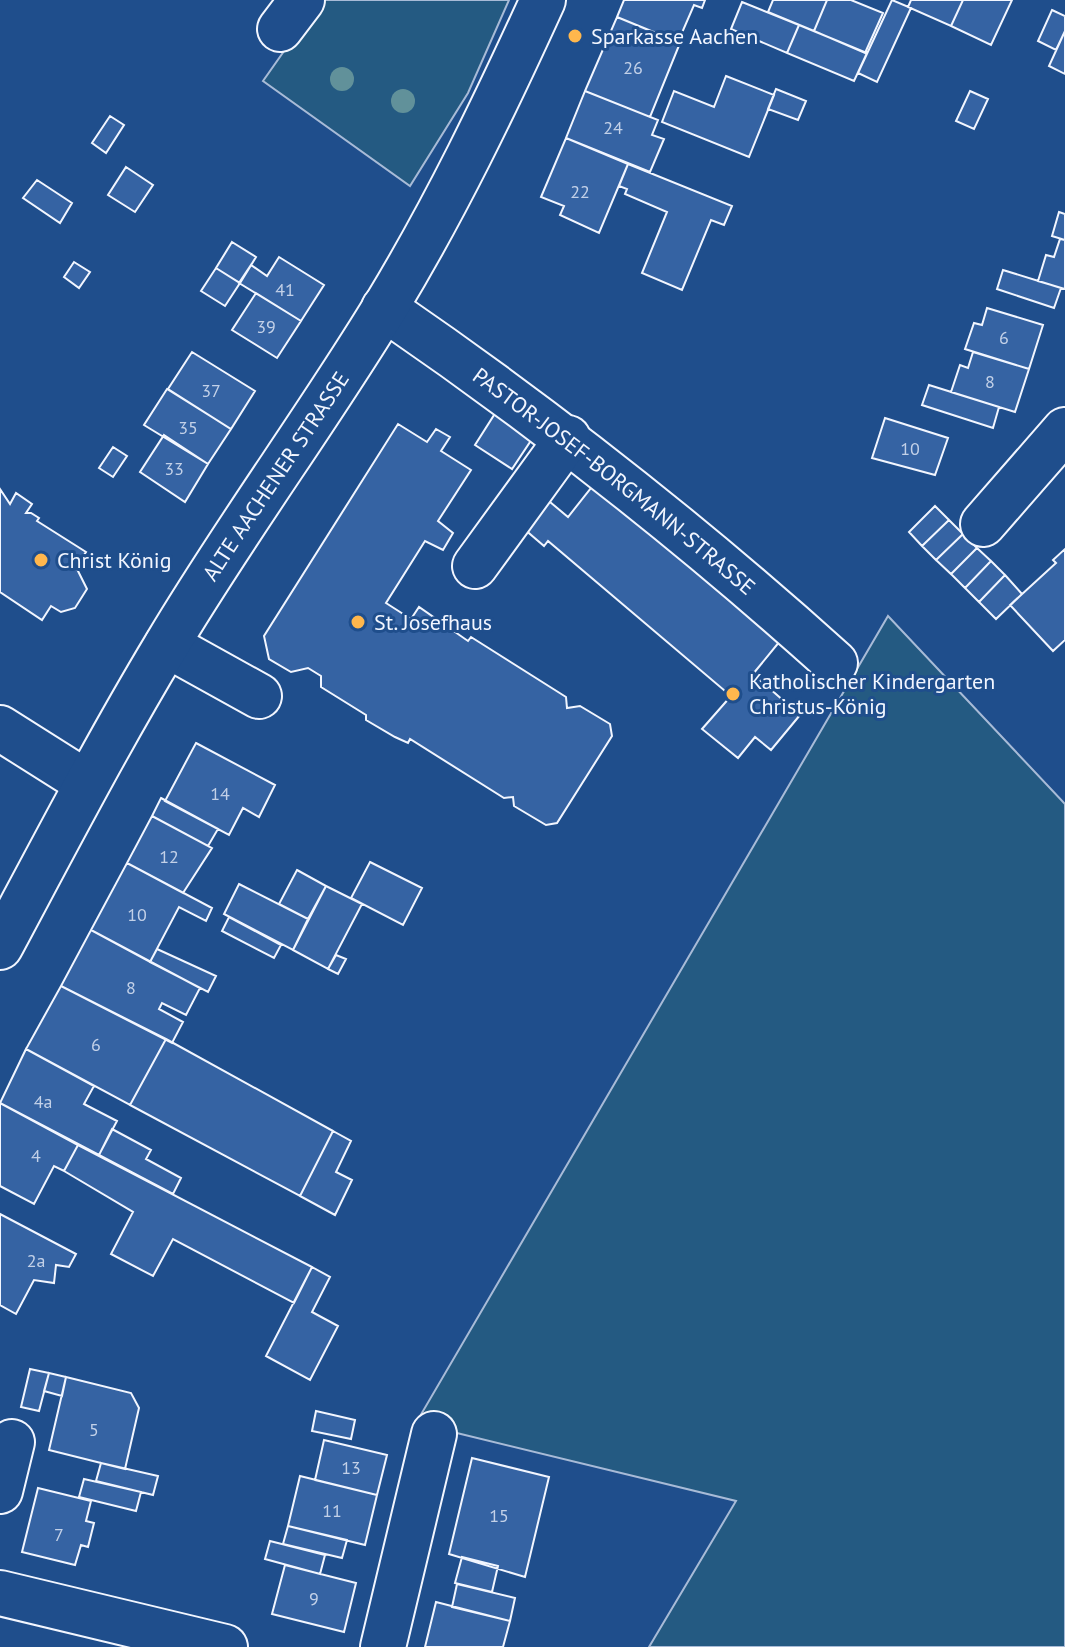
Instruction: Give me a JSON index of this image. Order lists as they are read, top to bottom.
{
  "streets": {
    "street": ["ALTE AACHENER STRASSE", "PASTOR-JOSEF-BORGMANN-STRASSE"]
  },
  "crossings": [
    ["ALTE AACHENER STRASSE", "PASTOR-JOSEF-BORGMANN-STRASSE"]
  ],
  "places": [
    "Sparkasse Aachen",
    "Christ König",
    "St. Josefhaus",
    "Katholischer Kindergarten Christus-König"
  ],
  "house_numbers": [
    "26",
    "24",
    "22",
    "41",
    "39",
    "6",
    "8",
    "37",
    "35",
    "10",
    "33",
    "14",
    "12",
    "10",
    "8",
    "6",
    "4a",
    "4",
    "2a",
    "5",
    "13",
    "11",
    "15",
    "7",
    "9"
  ]
}
